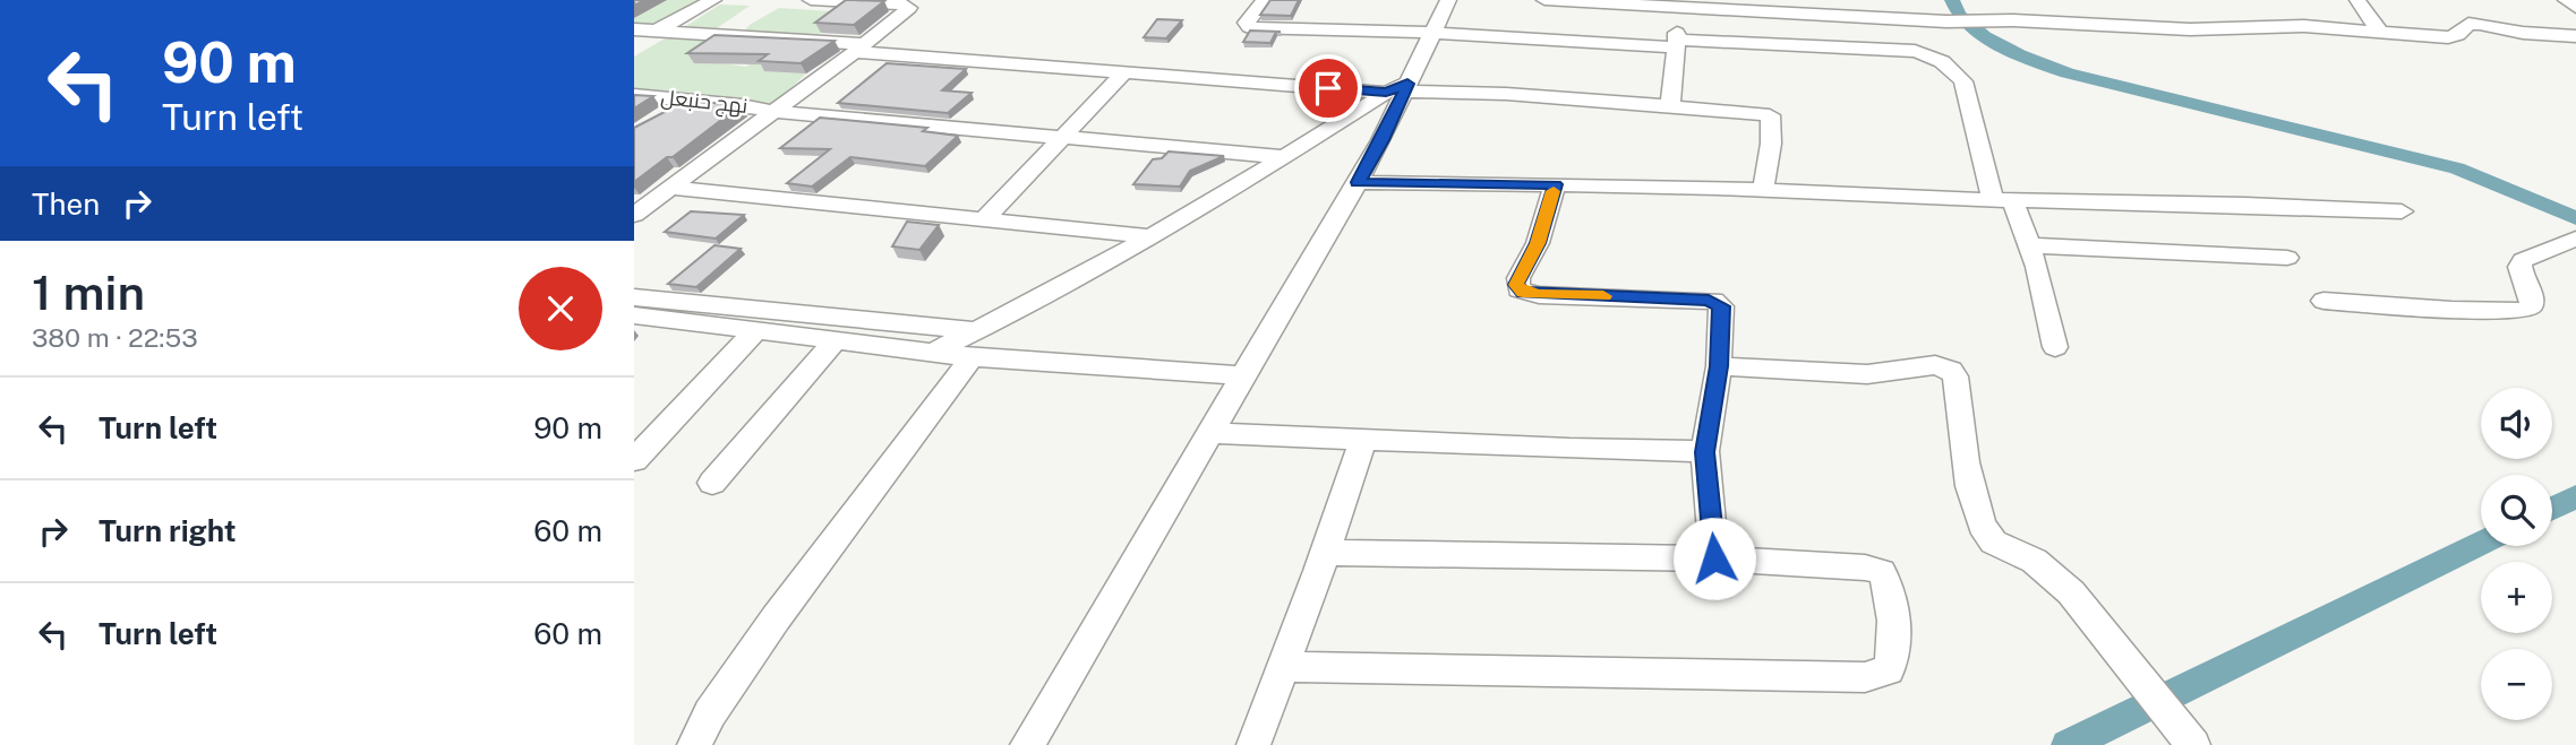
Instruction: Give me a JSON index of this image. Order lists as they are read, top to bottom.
{
  "streets": {
    "street": ["نهج حنبعل"]
  },
  "page": {
    "turn": ["90 m", "Turn left"],
    "then": "Then",
    "heading": ["1 min", "380 m · 22:53"],
    "list": [
      {
        "name": "Turn left",
        "value": "90 m"
      },
      {
        "name": "Turn right",
        "value": "60 m"
      },
      {
        "name": "Turn left",
        "value": "60 m"
      }
    ],
    "map_buttons": ["+", "−"]
  }
}
